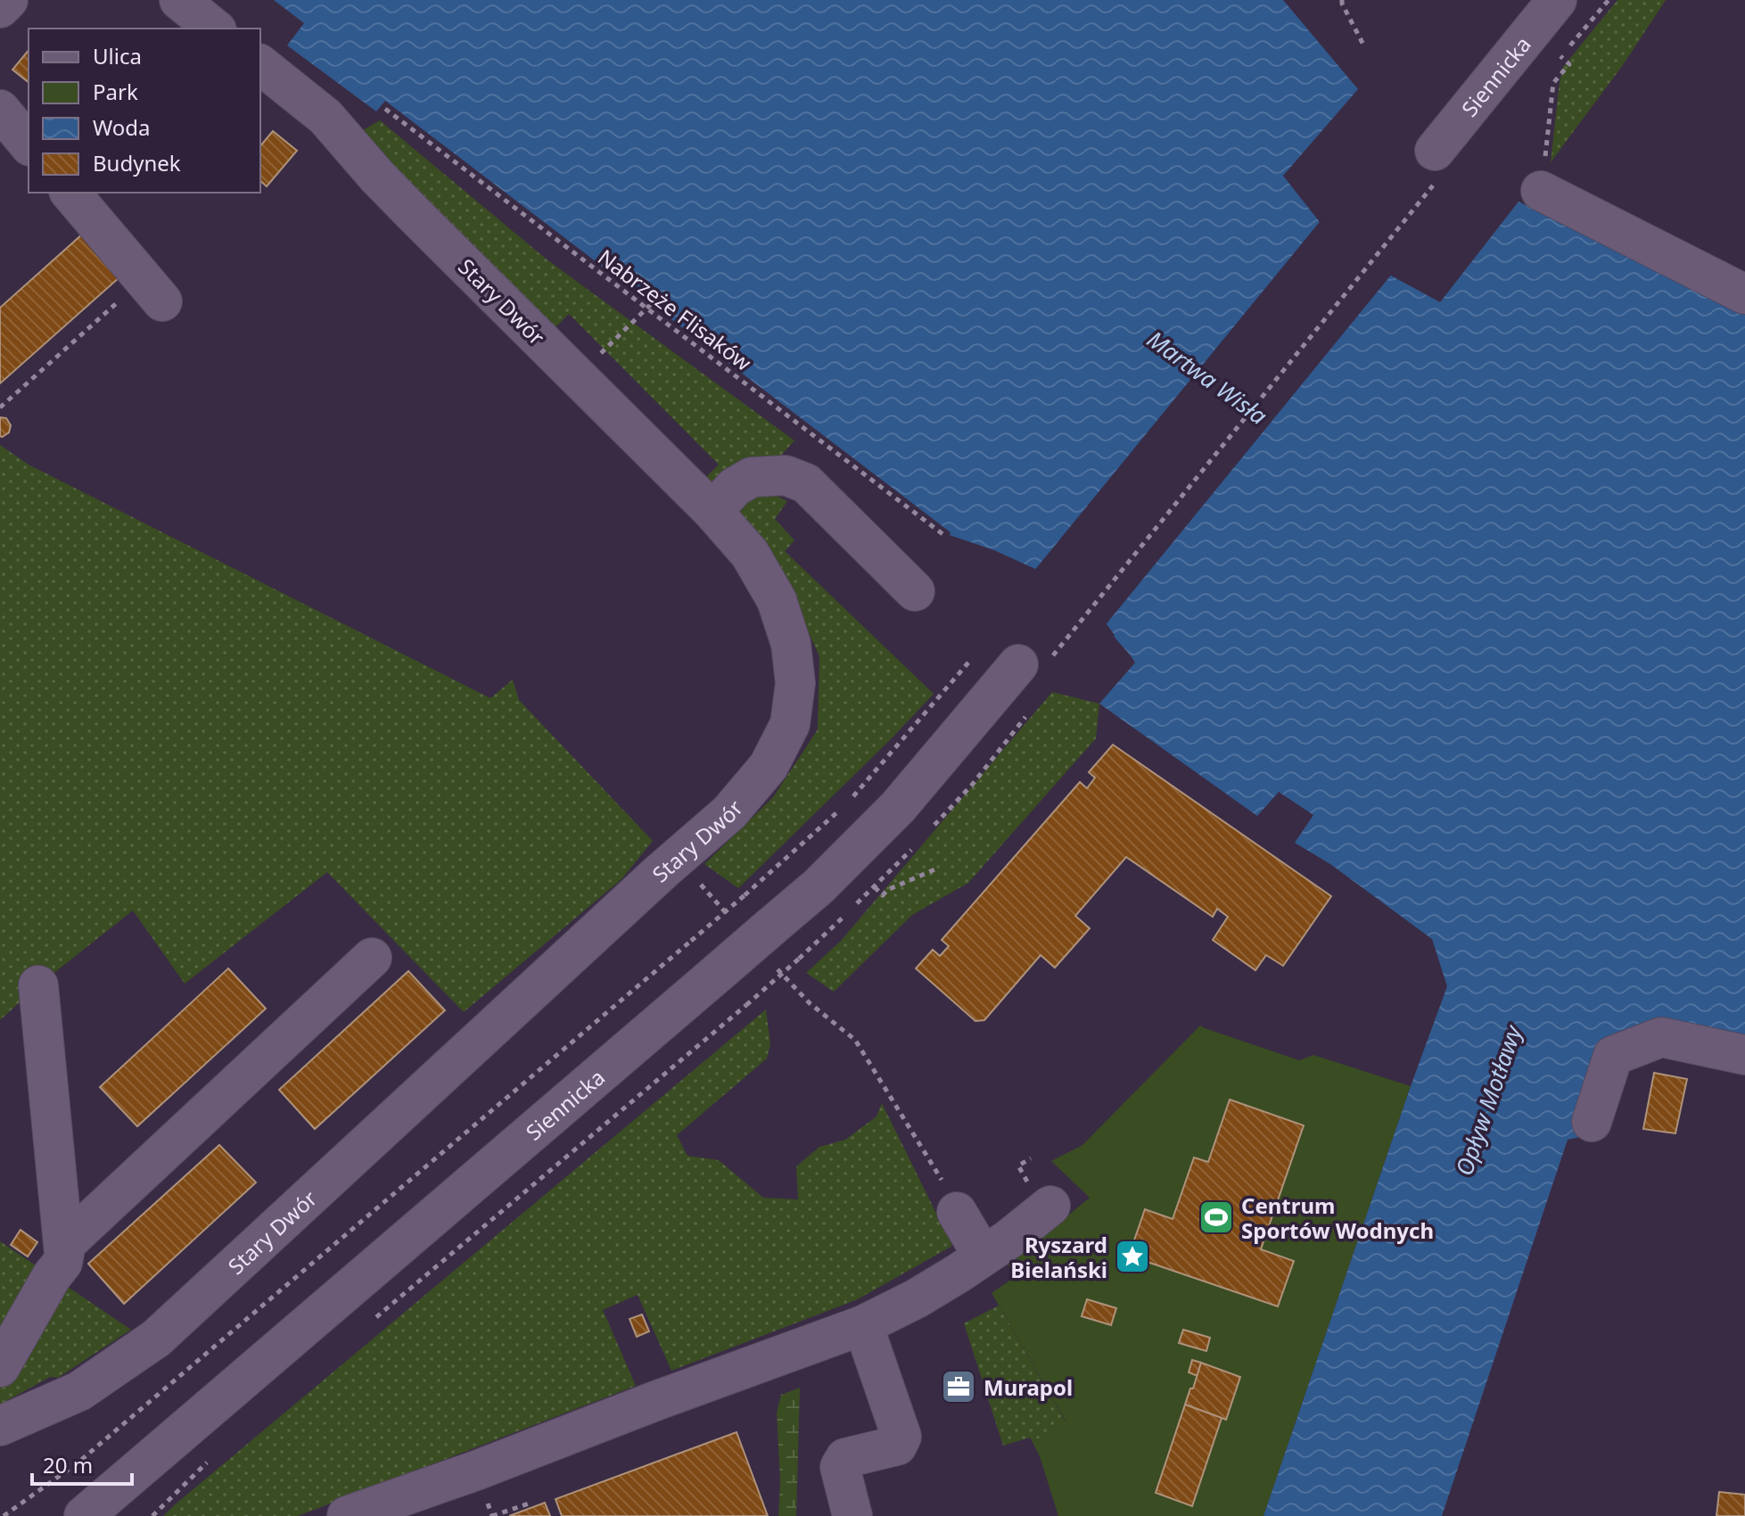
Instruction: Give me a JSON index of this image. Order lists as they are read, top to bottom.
{
  "streets": {
    "street": ["Siennicka", "Stary Dwór"],
    "path": ["Nabrzeże Flisaków"]
  },
  "water": ["Martwa Wisła", "Opływ Motławy"],
  "places": {
    "sports": ["Centrum Sportów Wodnych"],
    "place": ["Ryszard Bielański"],
    "office": ["Murapol"]
  },
  "legend": [
    "Ulica",
    "Park",
    "Woda",
    "Budynek"
  ],
  "scale_bar": "20 m"
}
